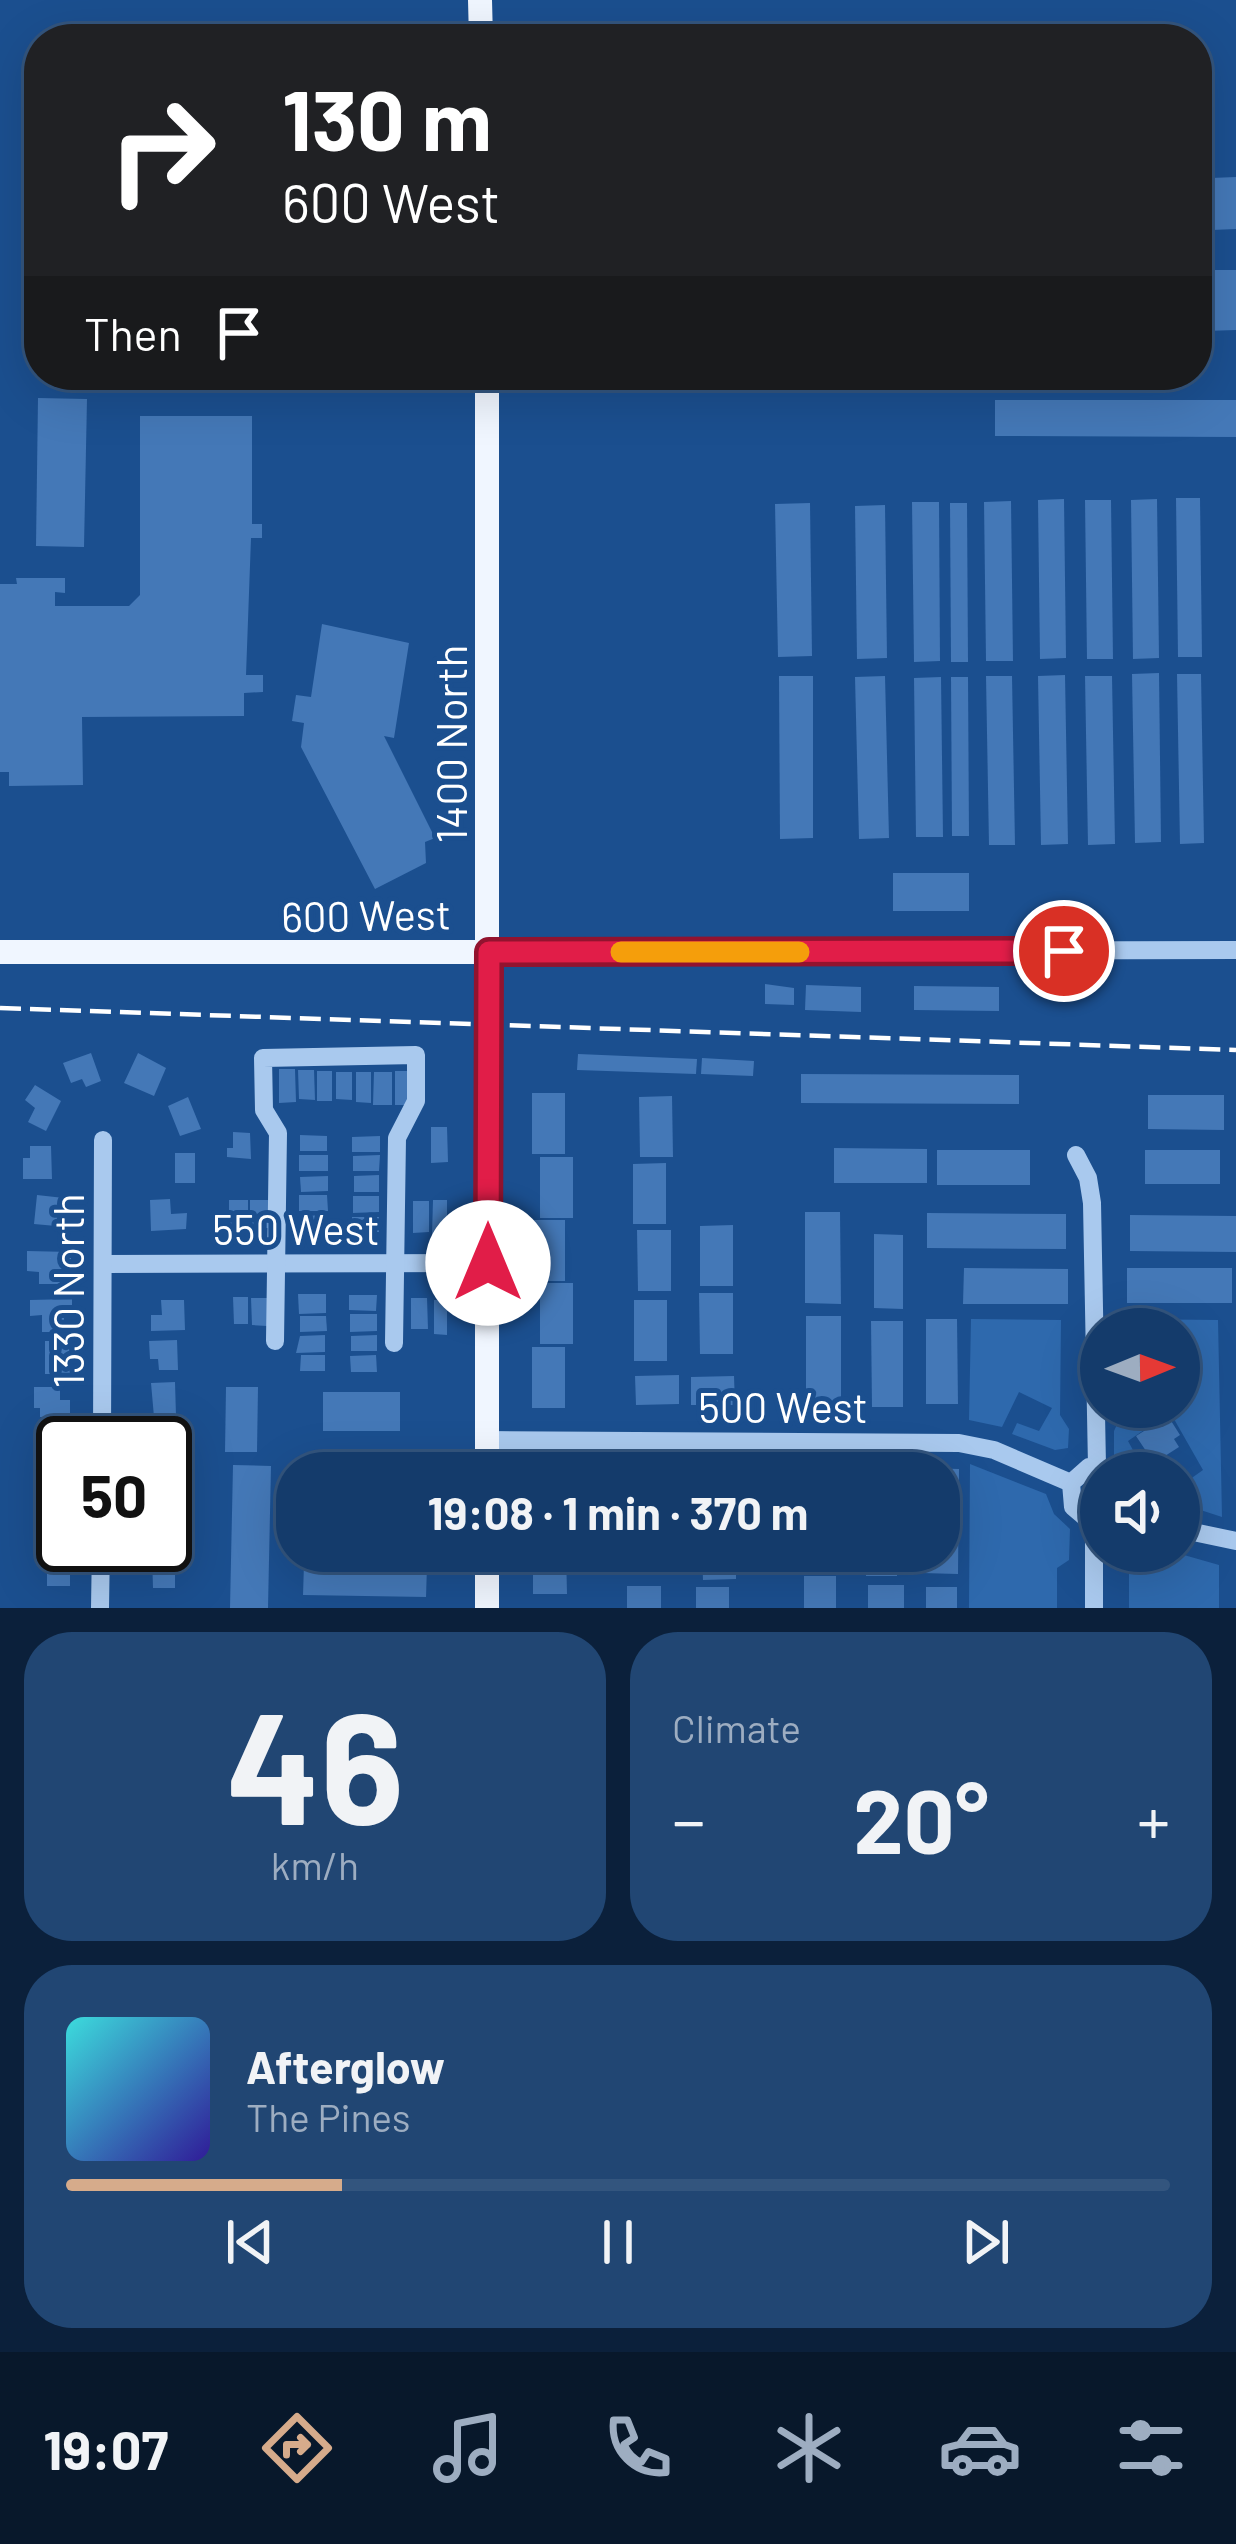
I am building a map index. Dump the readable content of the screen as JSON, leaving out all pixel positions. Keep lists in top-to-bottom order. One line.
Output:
{"streets":{"main road":["1400 North","600 West"],"street":["550 West","1330 North","500 West"]},"crossings":[["1400 North","600 West"],["1400 North","550 West"],["1400 North","500 West"],["550 West","1330 North"]],"north":"right","page":{"turn":["130 m","600 West"],"then":"Then","limit":"50","trip":"19:08 · 1 min · 370 m","tile":[["46","km/h"],"Climate"],"heat":["−","20°","+"],"song":["Afterglow","The Pines"],"tabs":"19:07"}}
